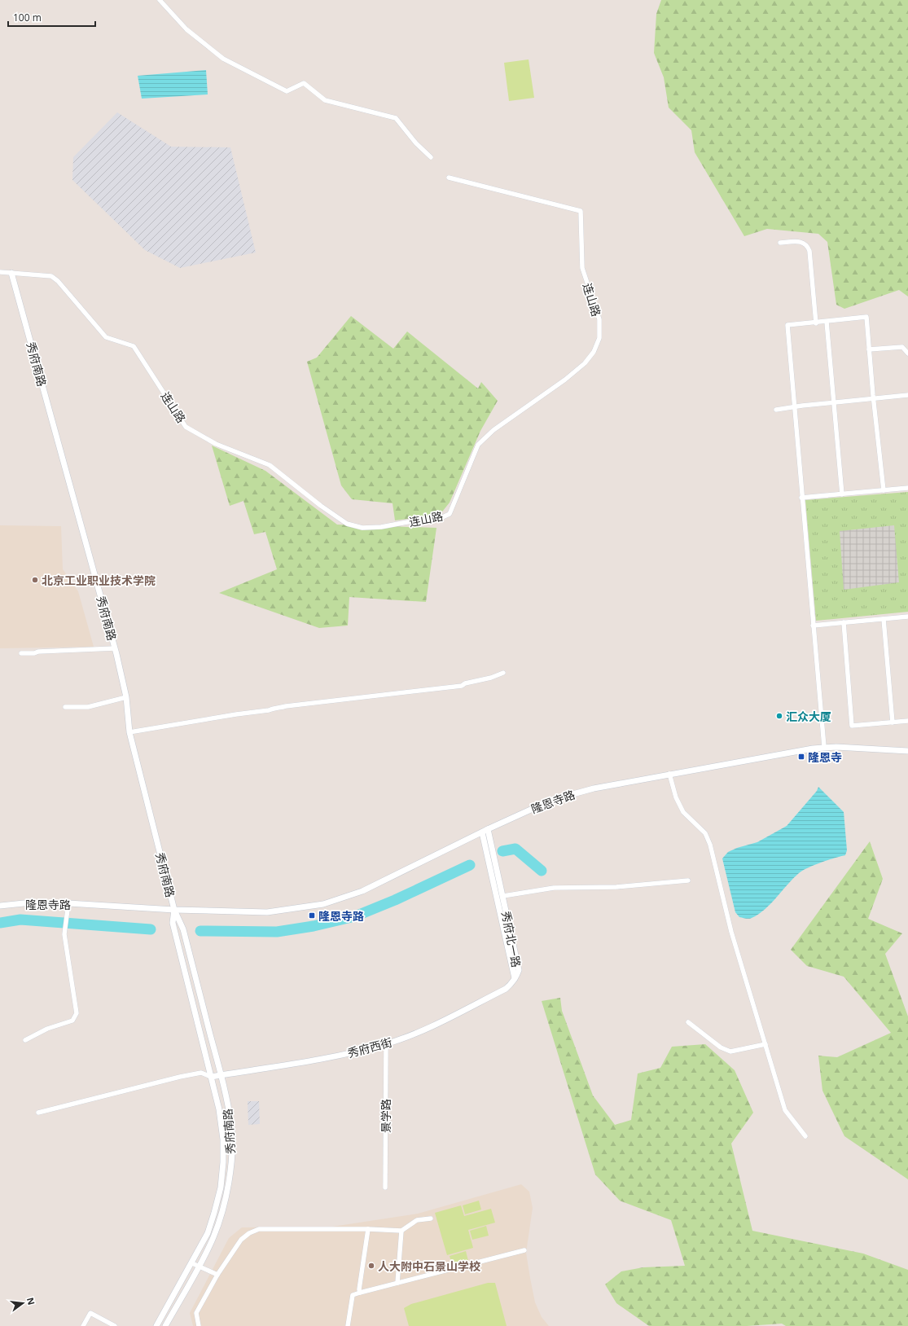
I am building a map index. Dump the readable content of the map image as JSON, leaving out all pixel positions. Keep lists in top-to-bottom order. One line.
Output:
{"streets":{"street":["连山路","秀府南路","隆恩寺路","秀府北一路","秀府西街","景学路"]},"crossings":[["连山路","秀府南路"],["秀府南路","隆恩寺路"],["秀府南路","秀府西街"],["隆恩寺路","秀府北一路"],["秀府北一路","秀府西街"],["秀府西街","景学路"]],"places":{"other":["北京工业职业技术学院","汇众大厦","人大附中石景山学校"],"transit":["隆恩寺","隆恩寺路"]},"scale_bar":"100 m","north":"right"}
